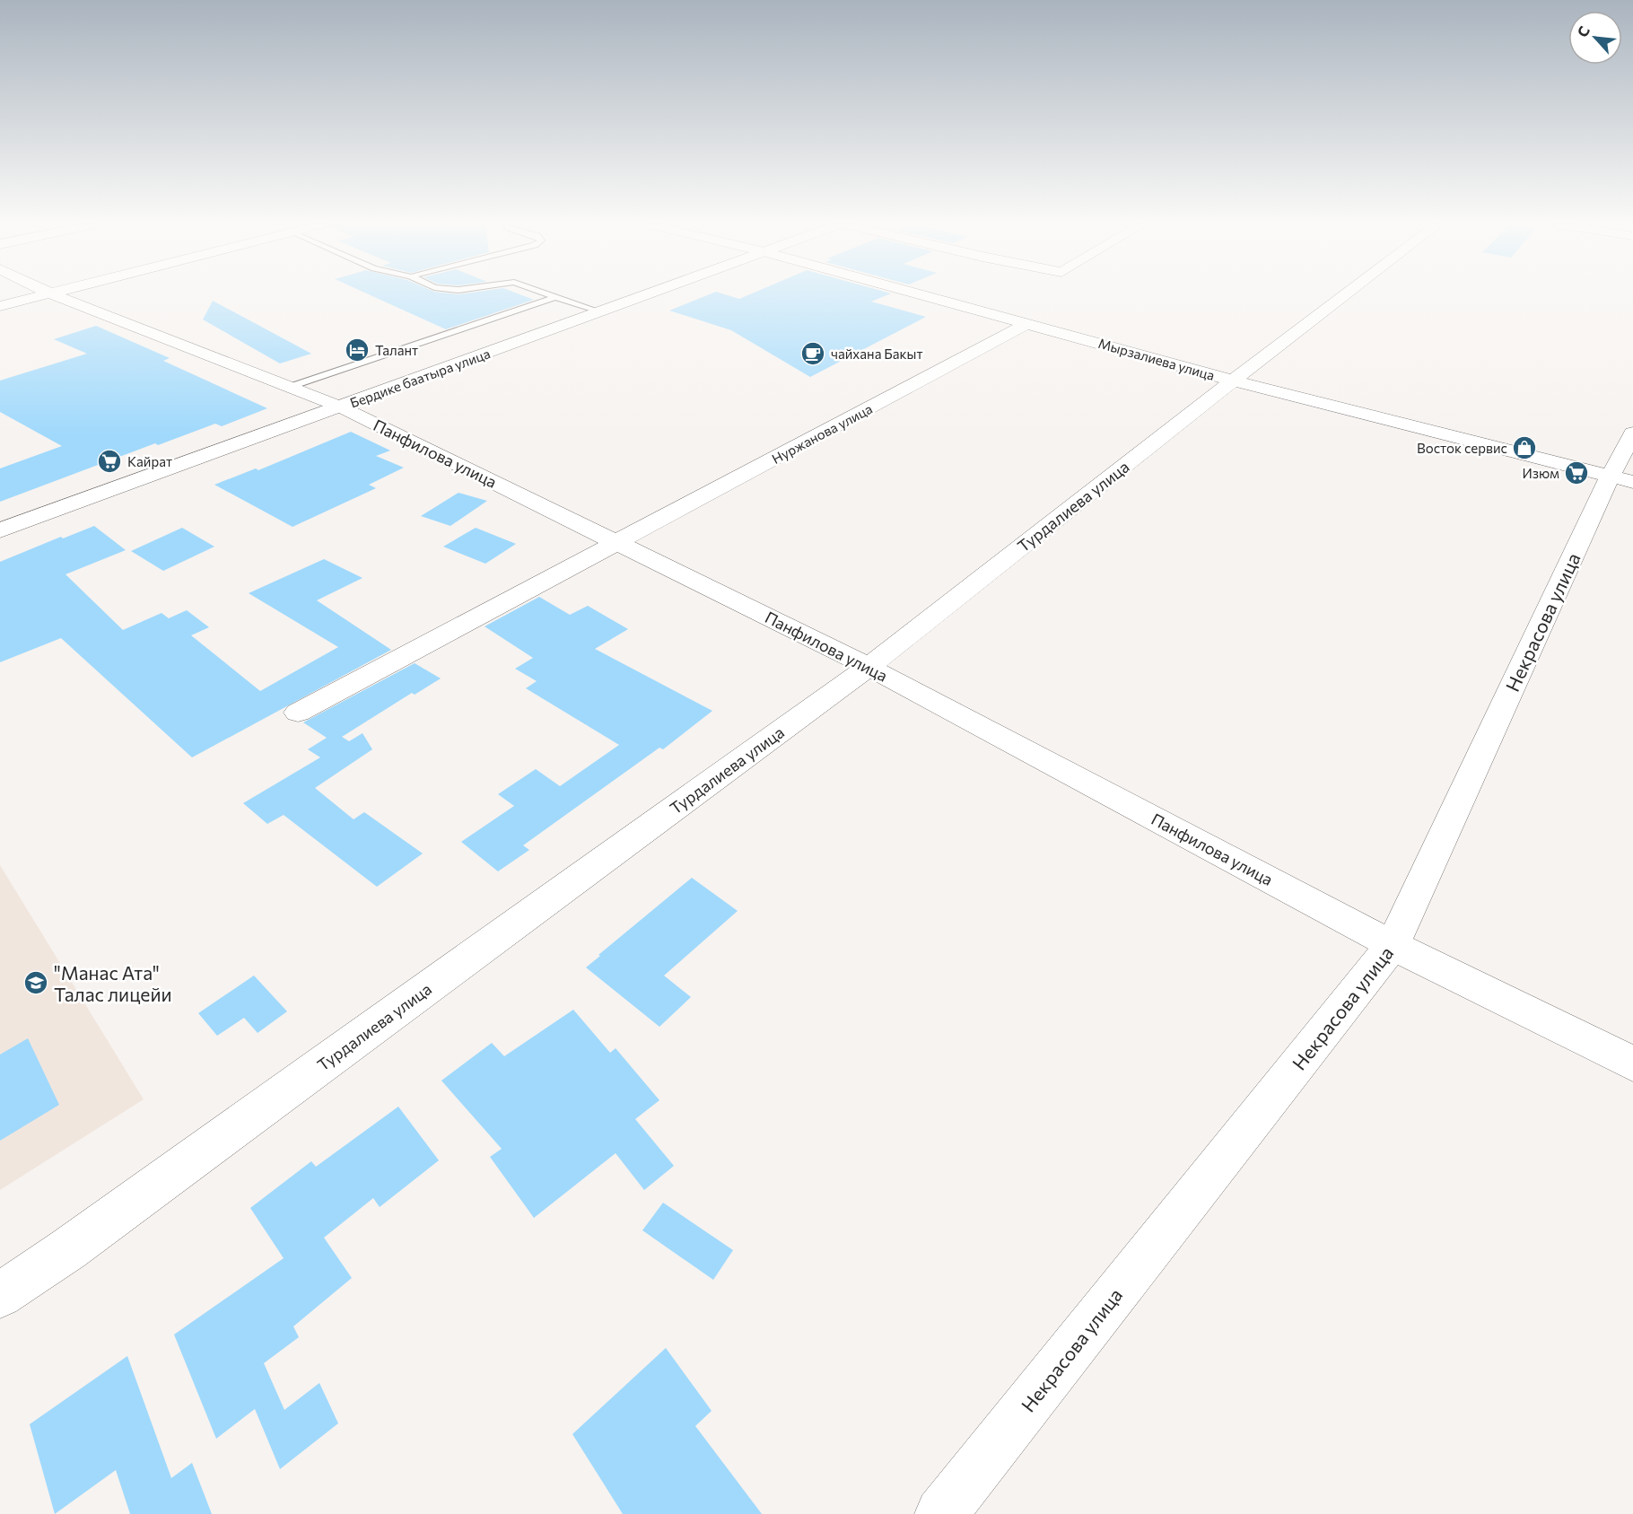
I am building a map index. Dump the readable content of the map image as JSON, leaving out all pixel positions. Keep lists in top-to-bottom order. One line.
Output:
{"streets":{"street":["Мырзалиева улица","Бердике баатыра улица","Нуржанова улица","Панфилова улица","Турдалиева улица","Некрасова улица"]},"crossings":[["Мырзалиева улица","Нуржанова улица"],["Мырзалиева улица","Турдалиева улица"],["Мырзалиева улица","Некрасова улица"],["Бердике баатыра улица","Панфилова улица"],["Нуржанова улица","Панфилова улица"],["Панфилова улица","Турдалиева улица"],["Панфилова улица","Некрасова улица"]],"places":{"hotel":["Талант"],"cafe":["чайхана Бакыт"],"shop":["Восток сервис"],"supermarket":["Кайрат","Изюм"],"school or university":["\"Манас Ата\" Талас лицейи"]},"north":"top left"}
